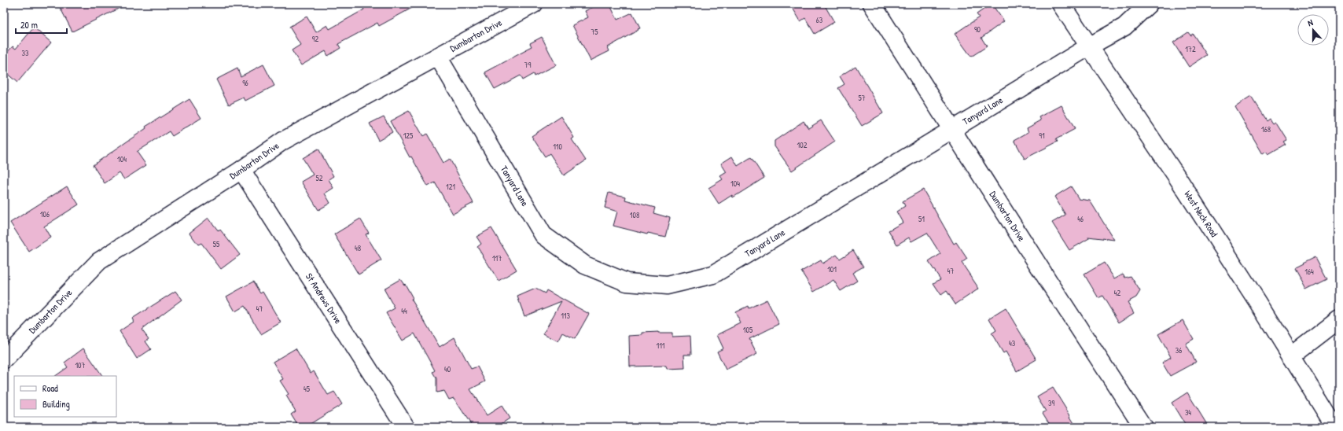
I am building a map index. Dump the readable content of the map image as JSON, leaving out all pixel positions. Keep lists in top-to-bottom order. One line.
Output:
{"streets":{"street":["Dumbarton Drive","Tanyard Lane","West Neck Road","St Andrews Drive"]},"crossings":[["Dumbarton Drive","Tanyard Lane"],["Dumbarton Drive","St Andrews Drive"],["Tanyard Lane","West Neck Road"]],"house_numbers":["63","90","75","92","172","33","79","96","57","168","125","91","102","110","104","52","104","121","106","108","51","46","55","48","117","101","47","164","42","47","44","113","105","43","111","36","107","40","45","39","34"],"legend":["Road","Building"],"scale_bar":"20 m","north":"top"}
